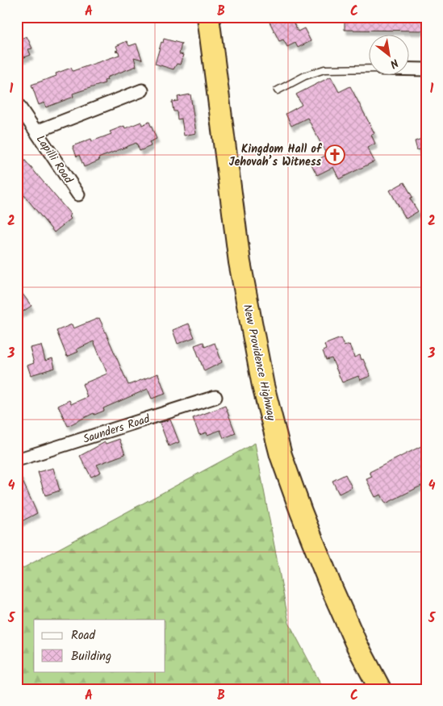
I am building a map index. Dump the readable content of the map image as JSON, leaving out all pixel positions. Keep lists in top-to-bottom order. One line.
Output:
{"streets":{"highway":["New Providence Highway"],"street":["Lapilli Road","Saunders Road"]},"places":{"church":["Kingdom Hall of Jehovah’s Witness"]},"legend":["Road","Building"],"north":"bottom right","grid":{"columns":["A","B","C"],"rows":["1","2","3","4","5"]}}
